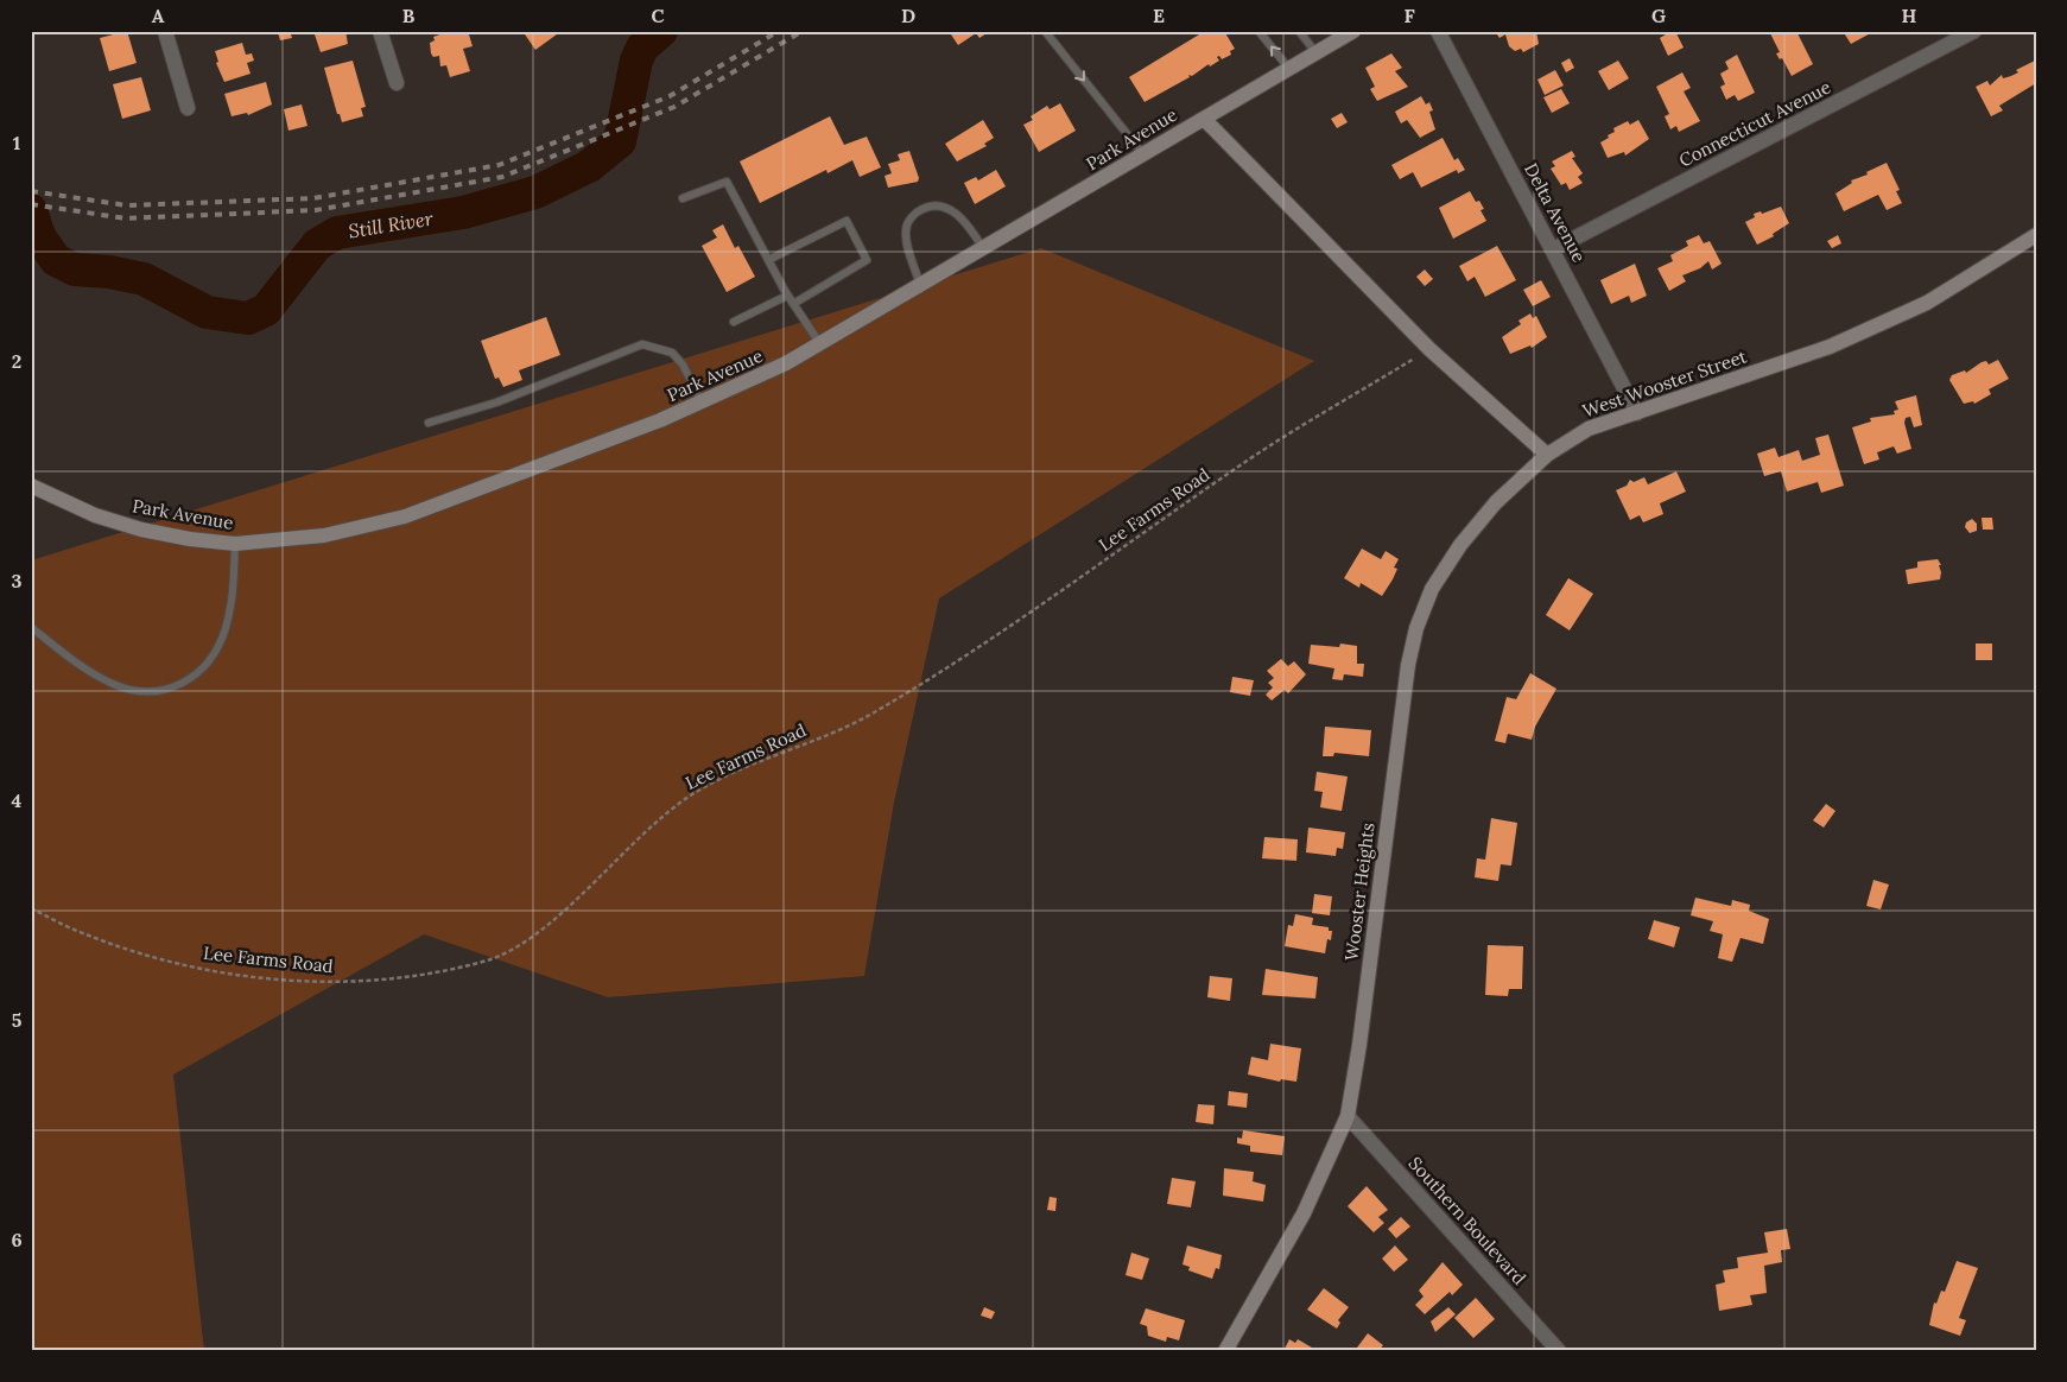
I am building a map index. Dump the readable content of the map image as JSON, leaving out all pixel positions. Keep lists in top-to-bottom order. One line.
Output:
{"streets":{"main road":["Park Avenue","West Wooster Street","Wooster Heights"],"street":["Connecticut Avenue","Delta Avenue","Southern Boulevard"],"path":["Lee Farms Road"]},"crossings":[["Connecticut Avenue","Delta Avenue"],["Delta Avenue","West Wooster Street"],["West Wooster Street","Wooster Heights"],["Wooster Heights","Southern Boulevard"]],"water":["Still River"],"grid":{"columns":["A","B","C","D","E","F","G","H"],"rows":["1","2","3","4","5","6"]}}
